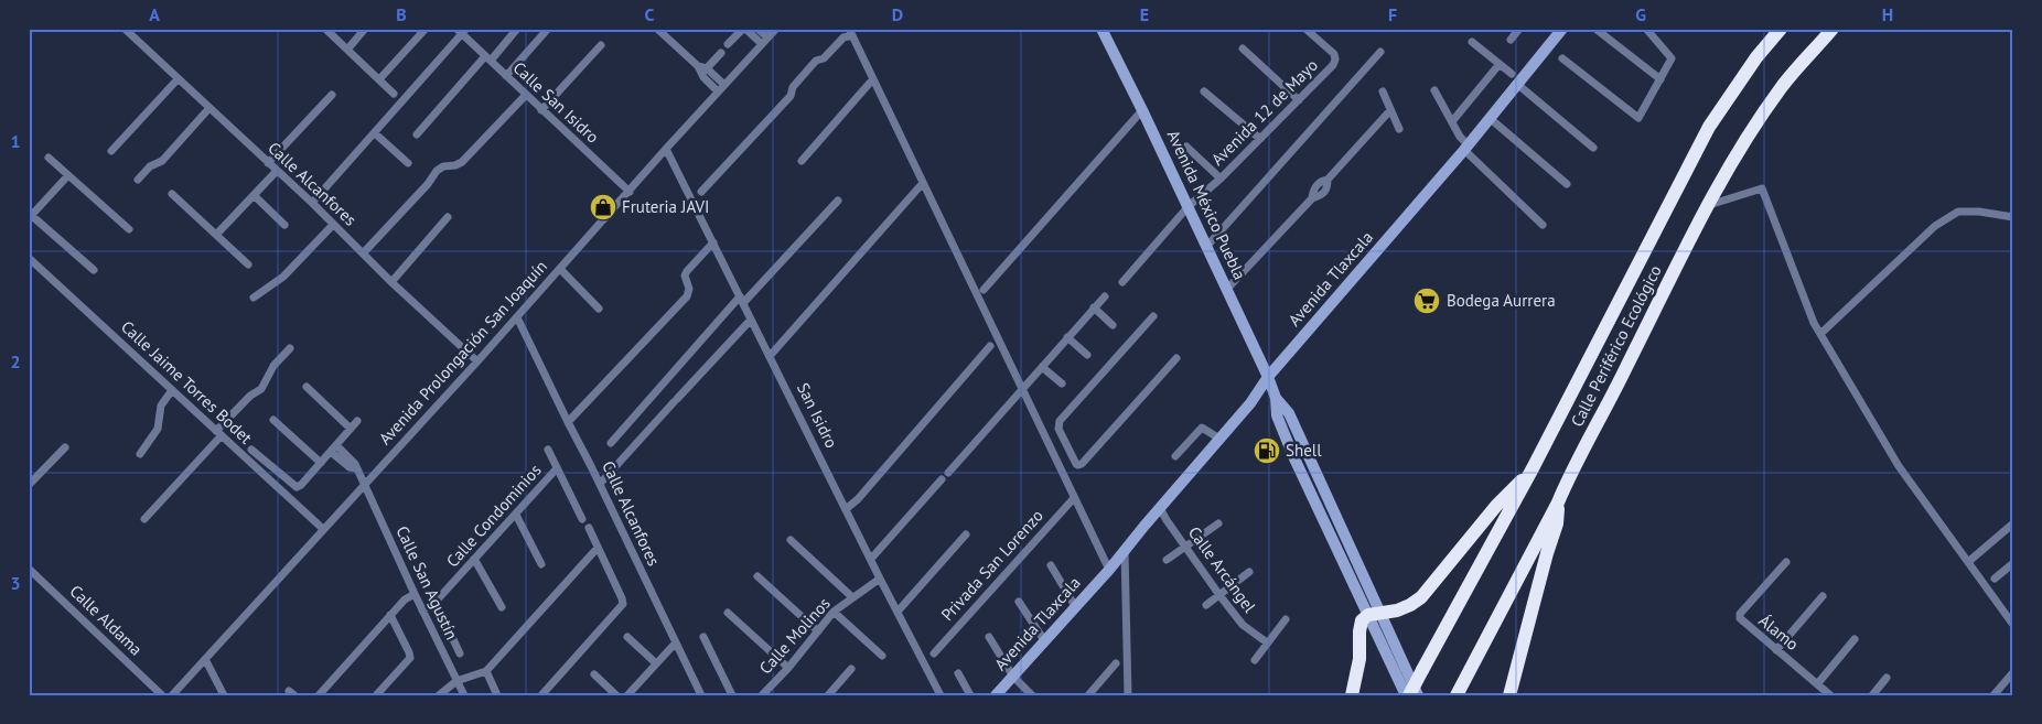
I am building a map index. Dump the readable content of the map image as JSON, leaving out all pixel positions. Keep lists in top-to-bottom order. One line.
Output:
{"streets":{"highway":["Calle Periférico Ecológico"],"street":["Calle San Isidro","Avenida 12 de Mayo","Calle Alcanfores","Avenida México Puebla","Avenida Tlaxcala","Avenida Prolongación San Joaquín","Calle Jaime Torres Bodet","San Isidro","Calle Condominios","Privada San Lorenzo","Calle Arcángel","Calle San Agustín","Calle Aldama","Álamo","Calle Molinos"]},"crossings":[["Calle San Isidro","Calle Alcanfores"],["Calle San Isidro","Avenida Prolongación San Joaquín"],["Avenida 12 de Mayo","Avenida México Puebla"],["Calle Alcanfores","Avenida Prolongación San Joaquín"],["Avenida México Puebla","Avenida Tlaxcala"],["Avenida México Puebla","Calle Periférico Ecológico"],["Avenida Tlaxcala","Calle Arcángel"],["Avenida Prolongación San Joaquín","Calle Jaime Torres Bodet"],["Avenida Prolongación San Joaquín","San Isidro"],["Avenida Prolongación San Joaquín","Calle San Agustín"],["San Isidro","Calle Molinos"],["Calle Condominios","Calle San Agustín"]],"places":{"shop":["Fruteria JAVI"],"supermarket":["Bodega Aurrera"],"fuel station":["Shell"]},"grid":{"columns":["A","B","C","D","E","F","G","H"],"rows":["1","2","3"]}}
